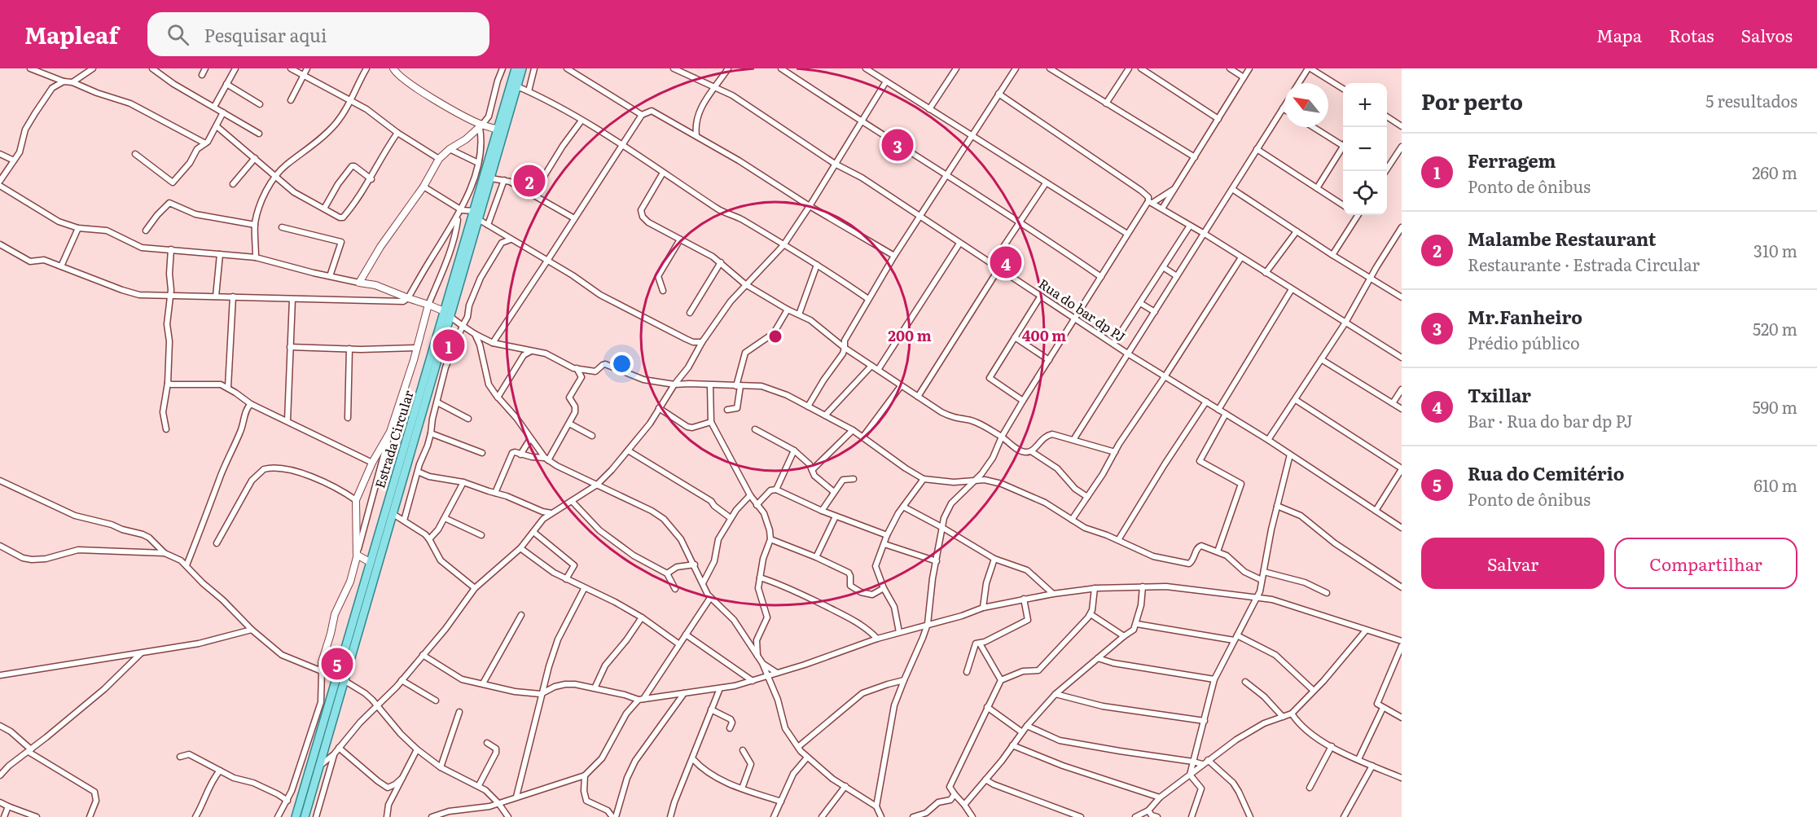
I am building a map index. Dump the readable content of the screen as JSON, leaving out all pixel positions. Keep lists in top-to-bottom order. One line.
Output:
{"streets":{"main road":["Estrada Circular"],"street":["Rua do bar dp PJ"]},"north":"top left","page":{"header":"Mapleaf","search":"Pesquisar aqui","nav":["Mapa","Rotas","Salvos"],"heading":["Por perto","5 resultados"],"map_buttons":["+","−"],"pins":["3","2","4","1","5"],"list":[{"mark":"1","name":"Ferragem","note":"Ponto de ônibus","value":"260 m"},{"mark":"2","name":"Malambe Restaurant","note":"Restaurante · Estrada Circular","value":"310 m"},{"mark":"3","name":"Mr.Fanheiro","note":"Prédio público","value":"520 m"},{"mark":"4","name":"Txillar","note":"Bar · Rua do bar dp PJ","value":"590 m"},{"mark":"5","name":"Rua do Cemitério","note":"Ponto de ônibus","value":"610 m"}],"buttons":["Salvar","Compartilhar"]},"rings":["200 m","400 m"]}
